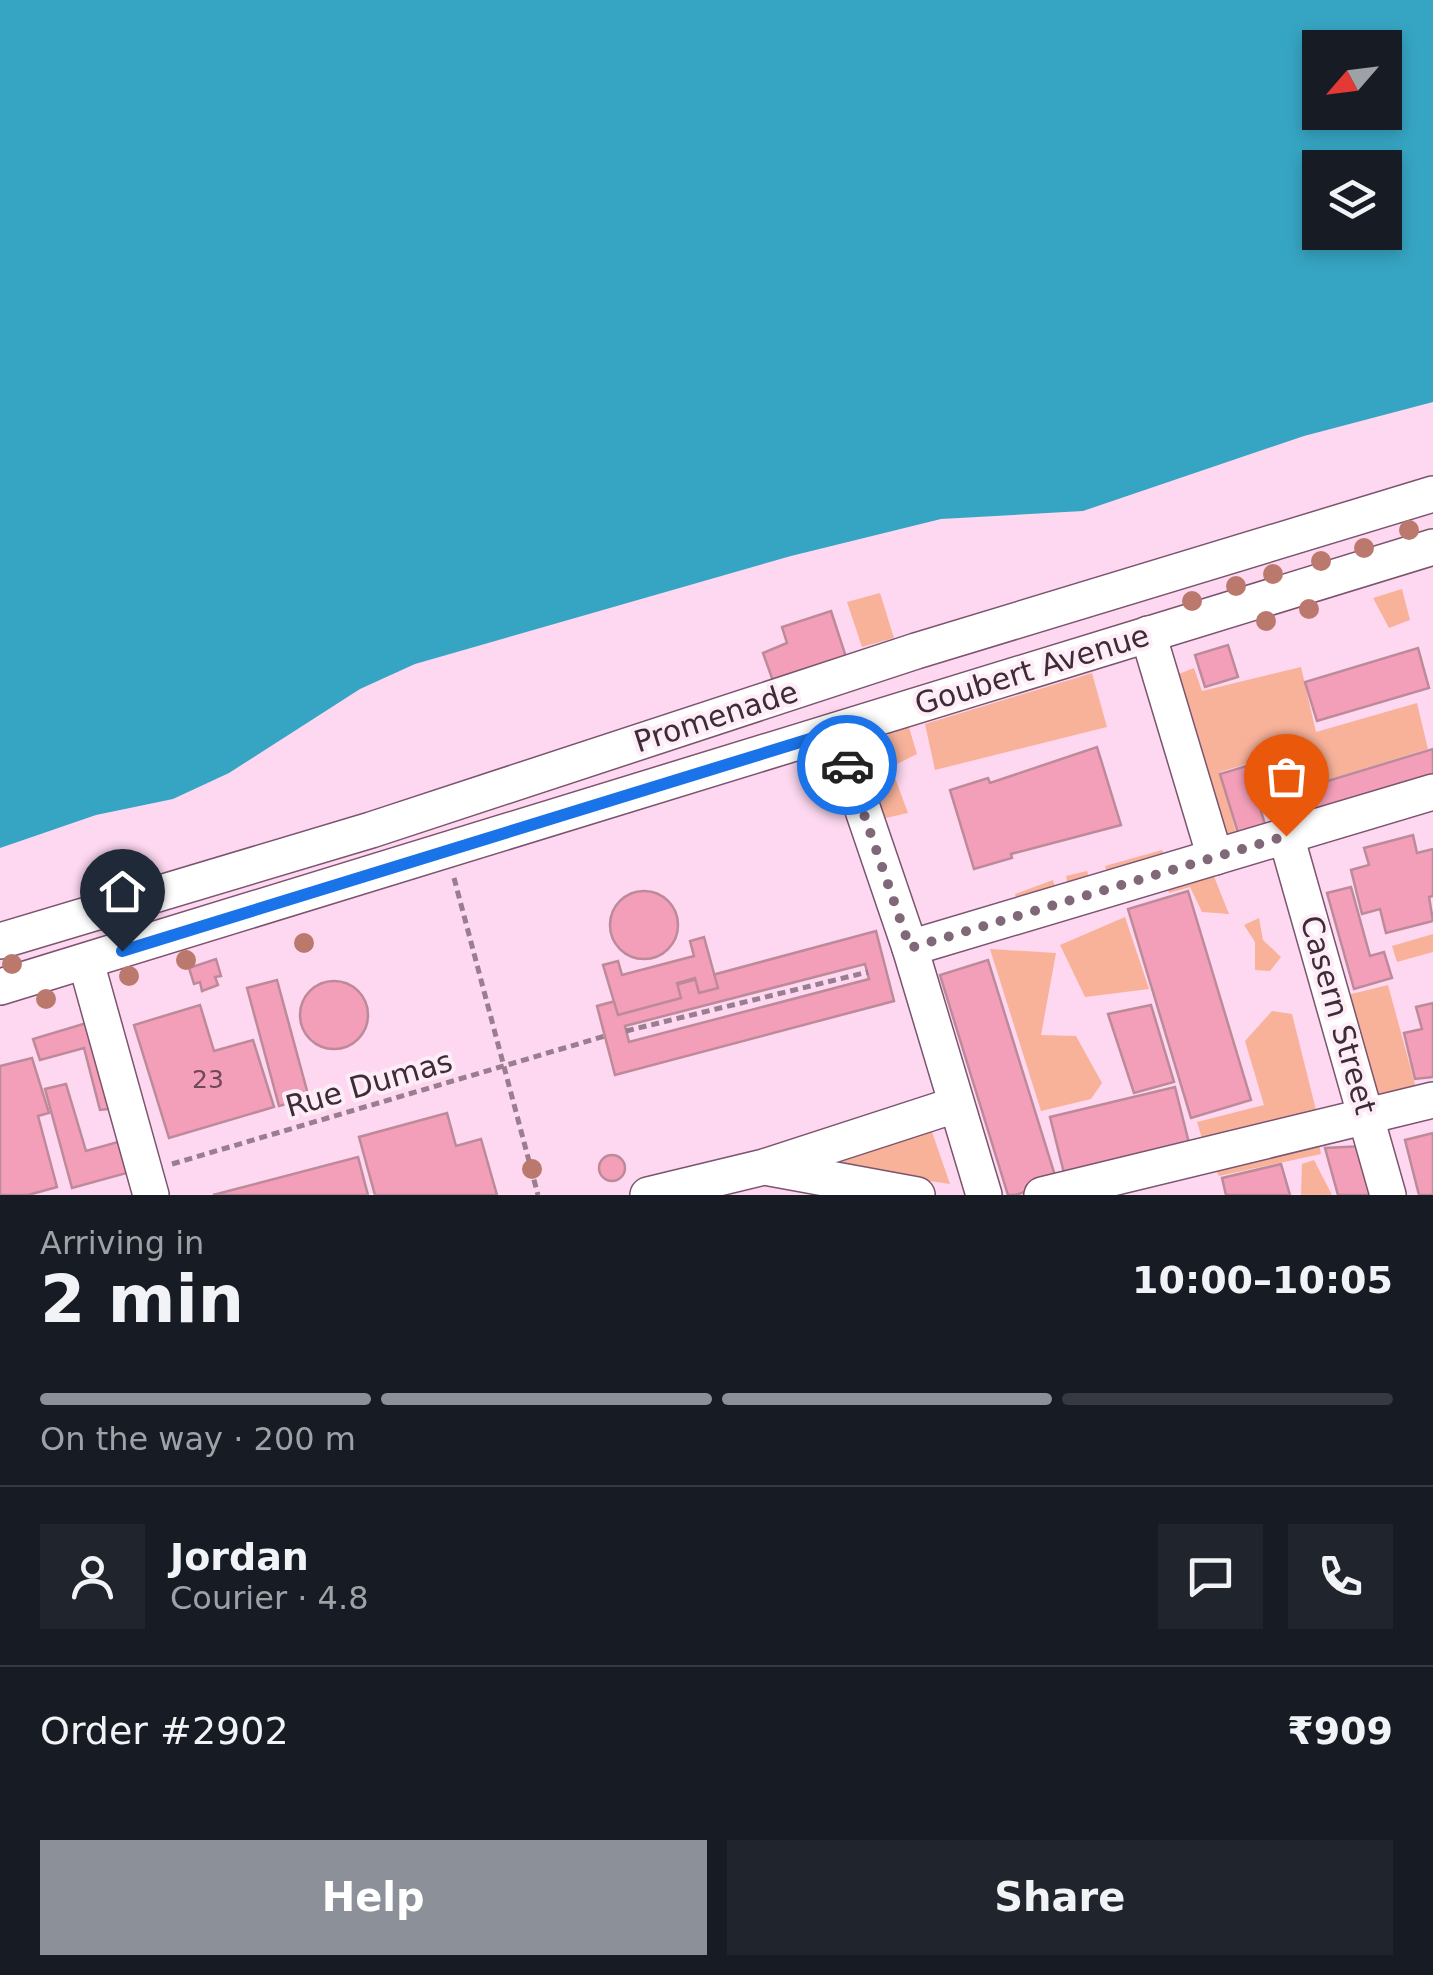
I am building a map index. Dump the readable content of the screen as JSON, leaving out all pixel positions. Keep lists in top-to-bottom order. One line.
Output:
{"streets":{"street":["Goubert Avenue","Promenade","Casern Street"],"path":["Rue Dumas"]},"house_numbers":["23"],"north":"bottom left","page":{"heading":["2 min","Arriving in","10:00–10:05"],"panel":["Jordan","Courier · 4.8","Order #2902","₹909"],"bar":"On the way · 200 m","buttons":["Help","Share"]}}
